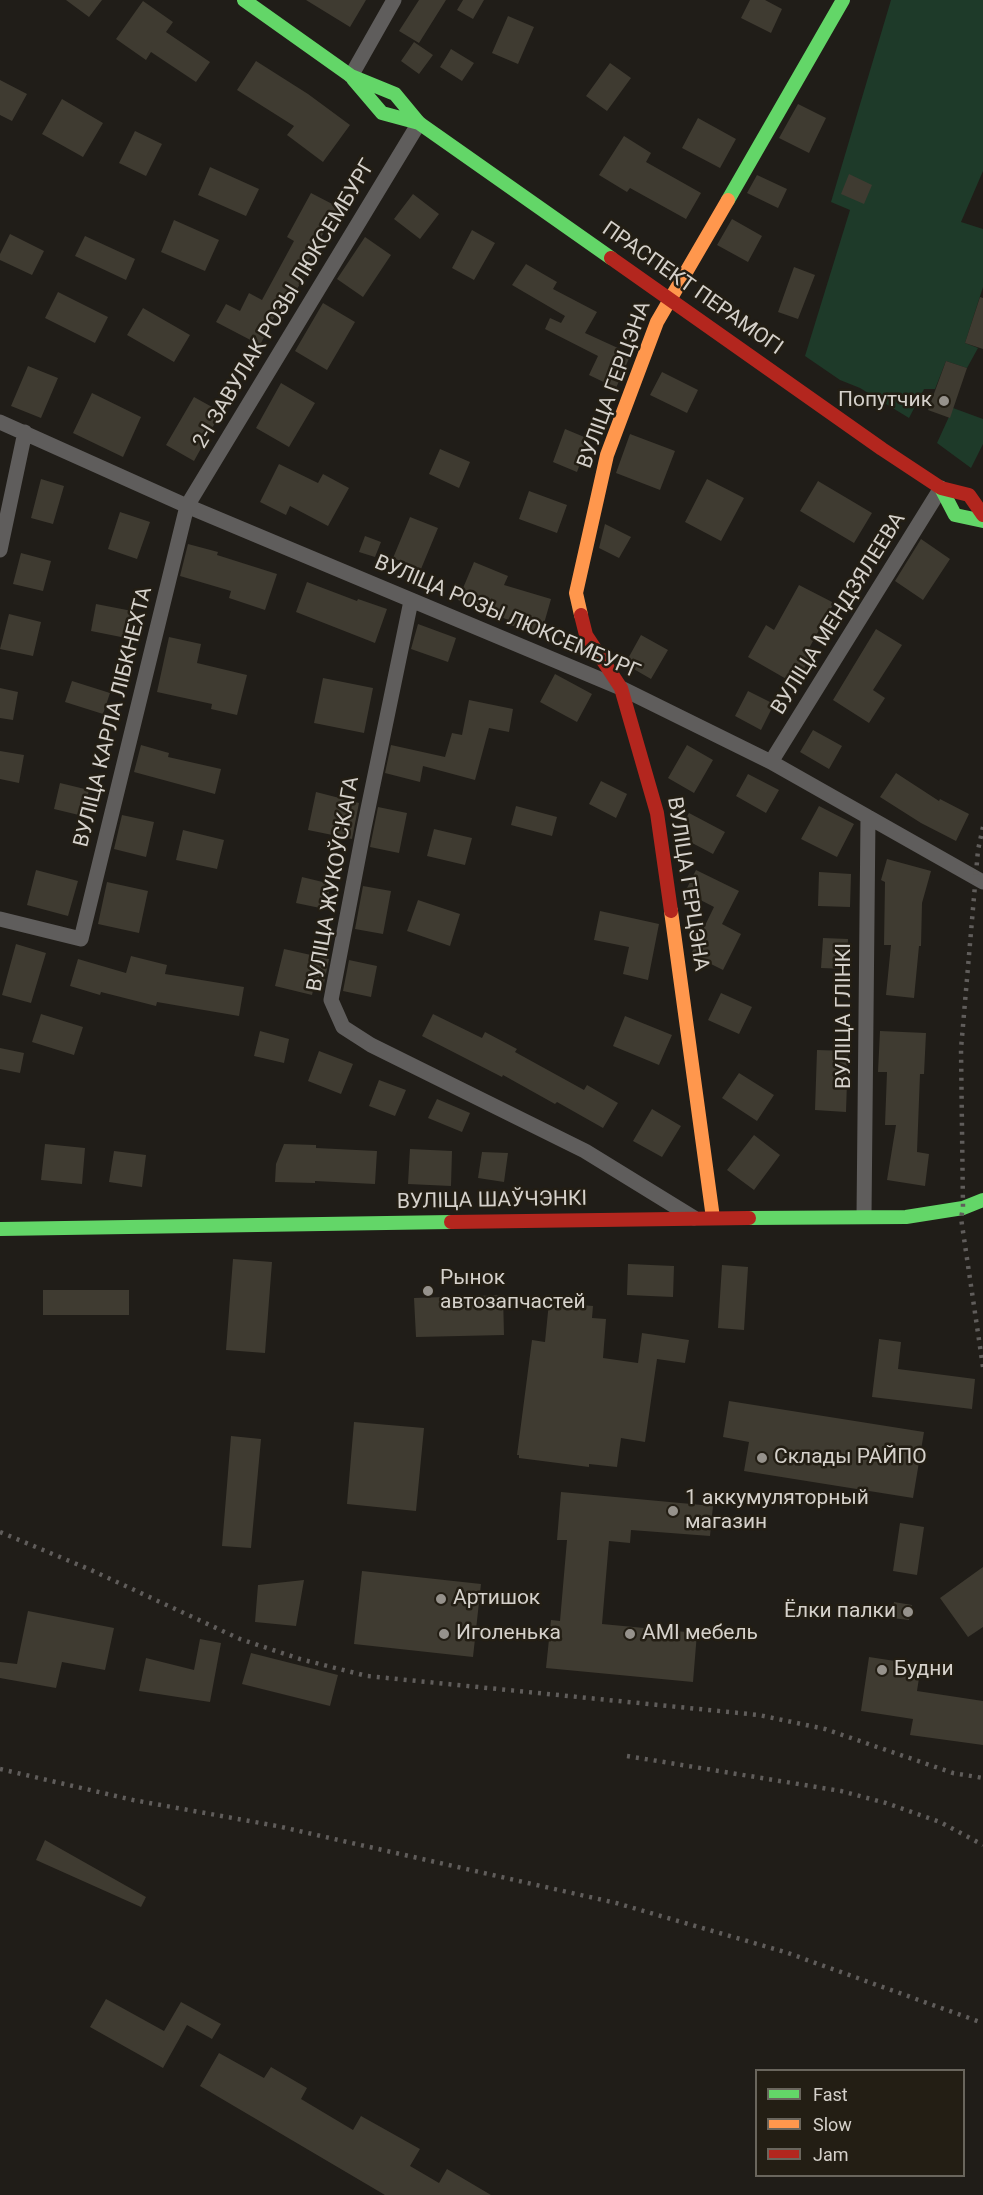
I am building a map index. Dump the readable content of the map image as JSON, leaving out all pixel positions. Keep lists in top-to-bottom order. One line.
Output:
{"streets":{"main road":["ПРАСПЕКТ ПЕРАМОГІ","ВУЛІЦА ГЕРЦЭНА","ВУЛІЦА ШАЎЧЭНКІ"],"street":["2-І ЗАВУЛАК РОЗЫ ЛЮКСЕМБУРГ","ВУЛІЦА МЕНДЗЯЛЕЕВА","ВУЛІЦА РОЗЫ ЛЮКСЕМБУРГ","ВУЛІЦА КАРЛА ЛІБКНЕХТА","ВУЛІЦА ЖУКОЎСКАГА","ВУЛІЦА ГЛІНКІ"]},"crossings":[["ПРАСПЕКТ ПЕРАМОГІ","2-І ЗАВУЛАК РОЗЫ ЛЮКСЕМБУРГ"],["ПРАСПЕКТ ПЕРАМОГІ","ВУЛІЦА ГЕРЦЭНА"],["ПРАСПЕКТ ПЕРАМОГІ","ВУЛІЦА МЕНДЗЯЛЕЕВА"],["2-І ЗАВУЛАК РОЗЫ ЛЮКСЕМБУРГ","ВУЛІЦА РОЗЫ ЛЮКСЕМБУРГ"],["2-І ЗАВУЛАК РОЗЫ ЛЮКСЕМБУРГ","ВУЛІЦА КАРЛА ЛІБКНЕХТА"],["ВУЛІЦА ГЕРЦЭНА","ВУЛІЦА РОЗЫ ЛЮКСЕМБУРГ"],["ВУЛІЦА ГЕРЦЭНА","ВУЛІЦА ШАЎЧЭНКІ"],["ВУЛІЦА МЕНДЗЯЛЕЕВА","ВУЛІЦА РОЗЫ ЛЮКСЕМБУРГ"],["ВУЛІЦА РОЗЫ ЛЮКСЕМБУРГ","ВУЛІЦА КАРЛА ЛІБКНЕХТА"],["ВУЛІЦА РОЗЫ ЛЮКСЕМБУРГ","ВУЛІЦА ЖУКОЎСКАГА"],["ВУЛІЦА РОЗЫ ЛЮКСЕМБУРГ","ВУЛІЦА ГЛІНКІ"],["ВУЛІЦА ЖУКОЎСКАГА","ВУЛІЦА ШАЎЧЭНКІ"],["ВУЛІЦА ГЛІНКІ","ВУЛІЦА ШАЎЧЭНКІ"]],"places":["Попутчик","Рынок автозапчастей","Склады РАЙПО","1 аккумуляторный магазин","Артишок","Ёлки палки","Иголенька","AMI мебель","Будни"],"legend":["Fast","Slow","Jam"]}
